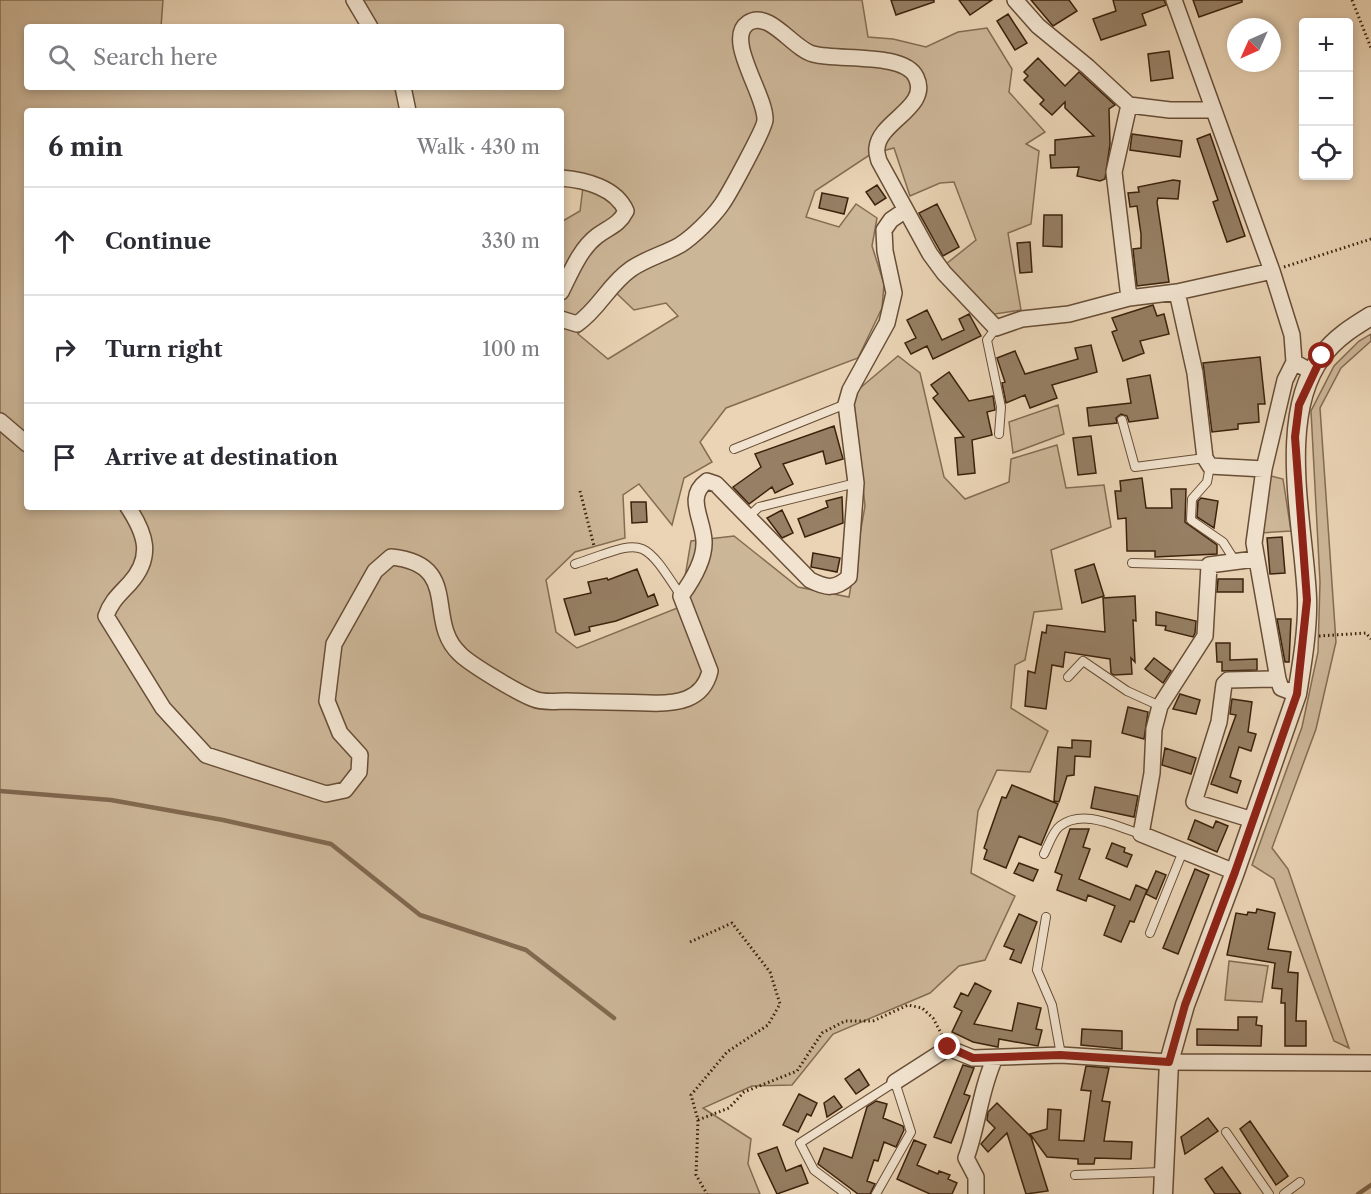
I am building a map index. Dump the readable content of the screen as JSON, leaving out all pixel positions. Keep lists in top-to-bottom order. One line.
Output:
{"north":"bottom left","page":{"map_buttons":["+","−"],"search":"Search here","heading":["6 min","Walk · 430 m"],"list":[["Continue","330 m"],["Turn right","100 m"],"Arrive at destination"]}}
